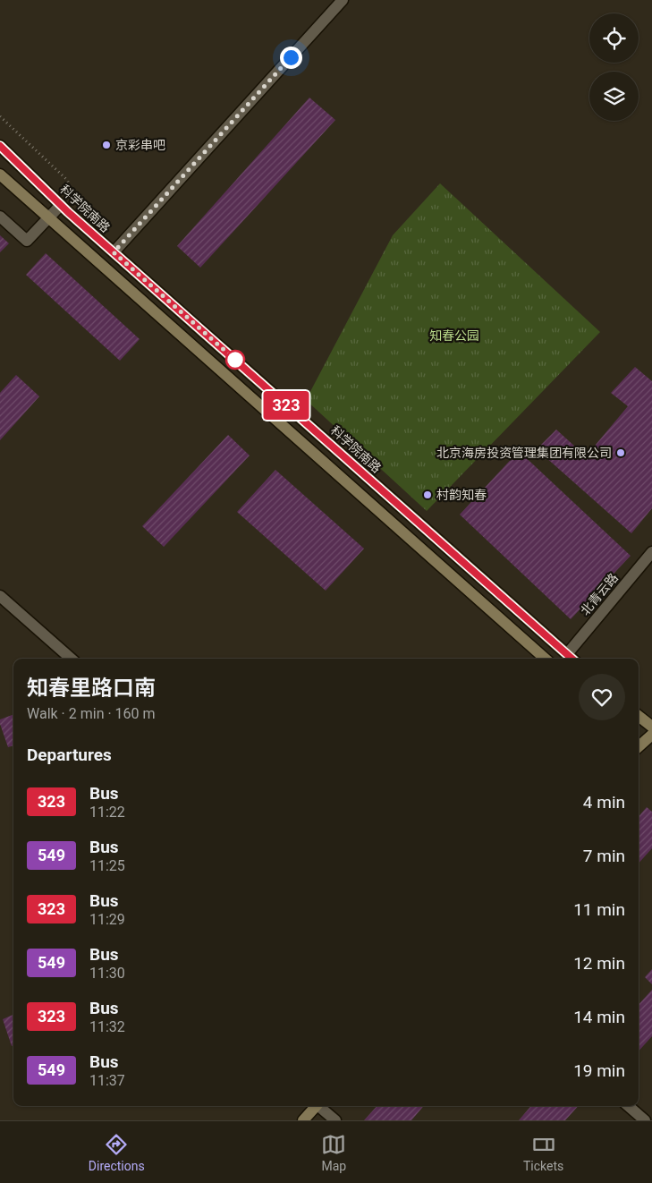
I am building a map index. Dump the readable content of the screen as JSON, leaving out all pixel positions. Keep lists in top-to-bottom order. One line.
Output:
{"streets":{"street":["科学院南路","北青云路"]},"crossings":[["科学院南路","北青云路"]],"parks":["知春公园"],"places":["京彩串吧","北京海房投资管理集团有限公司","村韵知春"],"lines":["bus line 323"],"page":{"on_map":"323","heading":[["知春里路口南","Walk · 2 min · 160 m"],"Departures"],"list":[{"mark":"323","name":"Bus","note":"11:22","value":"4 min"},{"mark":"549","name":"Bus","note":"11:25","value":"7 min"},{"mark":"323","name":"Bus","note":"11:29","value":"11 min"},{"mark":"549","name":"Bus","note":"11:30","value":"12 min"},{"mark":"323","name":"Bus","note":"11:32","value":"14 min"},{"mark":"549","name":"Bus","note":"11:37","value":"19 min"}],"tabs":["Directions","Map","Tickets"]}}
